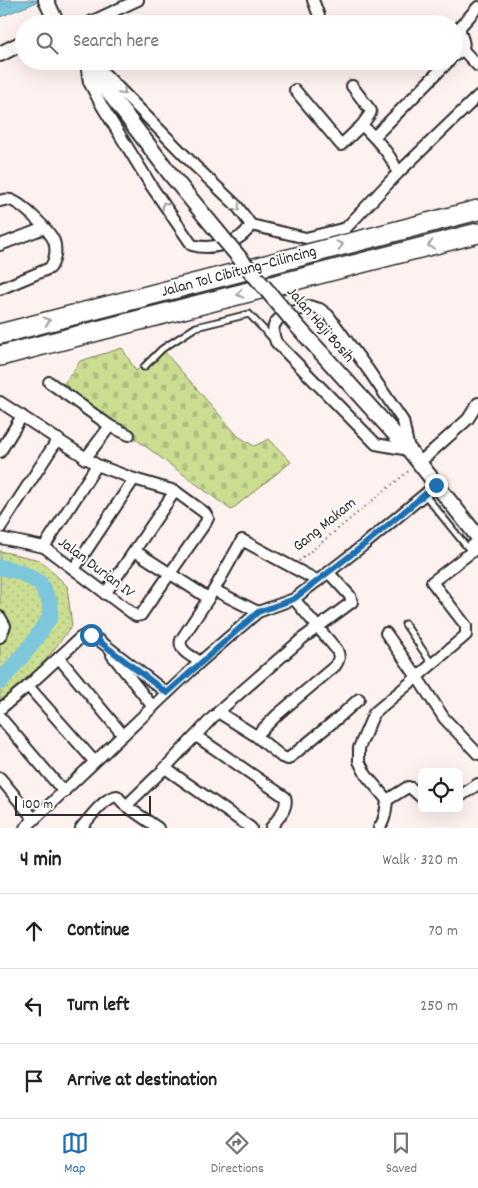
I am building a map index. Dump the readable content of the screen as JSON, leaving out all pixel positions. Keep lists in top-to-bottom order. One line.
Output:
{"streets":{"highway":["Jalan Tol Cibitung–Cilincing"],"main road":["Jalan Haji Bosih"],"street":["Jalan Durian IV"],"path":["Gang Makam"]},"crossings":[["Jalan Haji Bosih","Gang Makam"]],"scale_bar":"100 m","page":{"search":"Search here","scale":"100 m","heading":["4 min","Walk · 320 m"],"list":[["Continue","70 m"],["Turn left","250 m"],"Arrive at destination"],"nav":["Map","Directions","Saved"]}}
